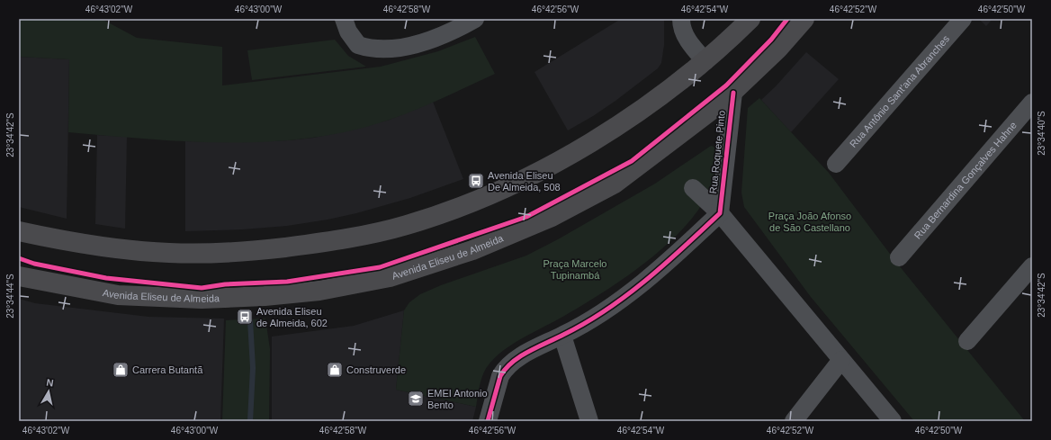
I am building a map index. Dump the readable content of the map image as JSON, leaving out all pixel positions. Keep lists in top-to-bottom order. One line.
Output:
{"streets":{"main road":["Avenida Eliseu de Almeida"],"street":["Rua Antônio Sant'ana Abranches","Rua Roquete Pinto","Rua Bernardina Gonçalves Hahne"]},"crossings":[["Rua Roquete Pinto","Avenida Eliseu de Almeida"]],"parks":["Praça João Afonso de São Castellano","Praça Marcelo Tupinambá"],"places":{"bus stop":["Avenida Eliseu De Almeida, 508","Avenida Eliseu de Almeida, 602"],"shop":["Carrera Butantã","Construverde"],"school or university":["EMEI Antonio Bento"]},"north":"top","coordinates":["46°43'02\"W","46°43'00\"W","46°42'58\"W","46°42'56\"W","46°42'54\"W","46°42'52\"W","46°42'50\"W","23°34'40\"S","23°34'42\"S","23°34'44\"S"]}
